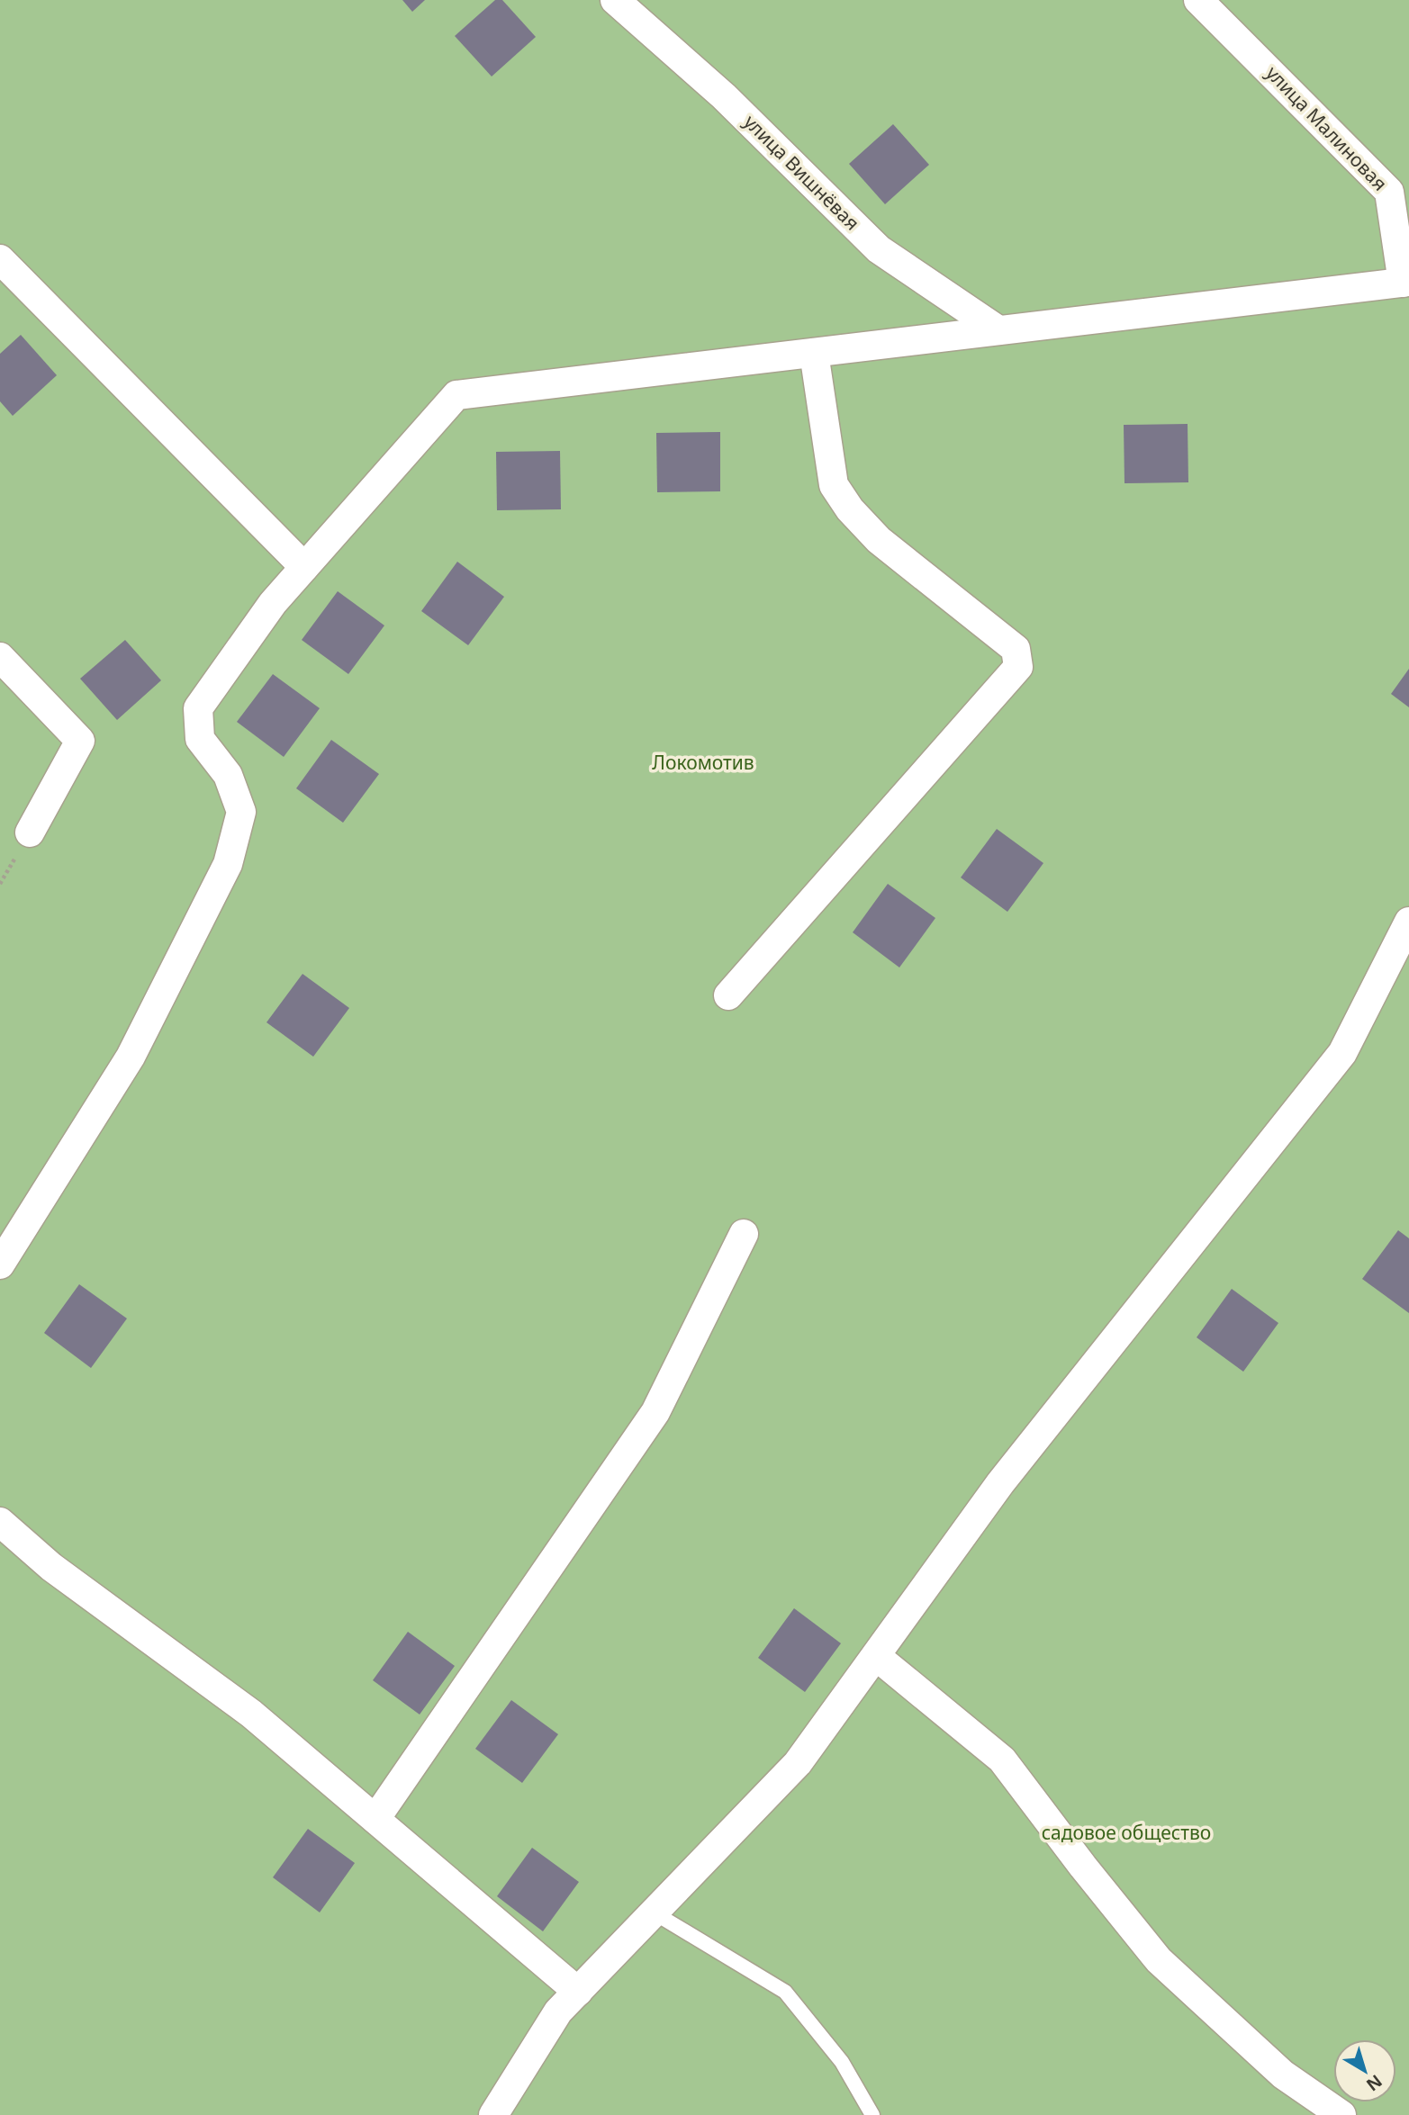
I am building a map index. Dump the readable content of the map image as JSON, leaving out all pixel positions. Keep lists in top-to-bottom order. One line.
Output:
{"streets":{"street":["улица Малиновая","улица Вишнёвая"]},"parks":["Локомотив","садовое общество"],"north":"bottom right"}
